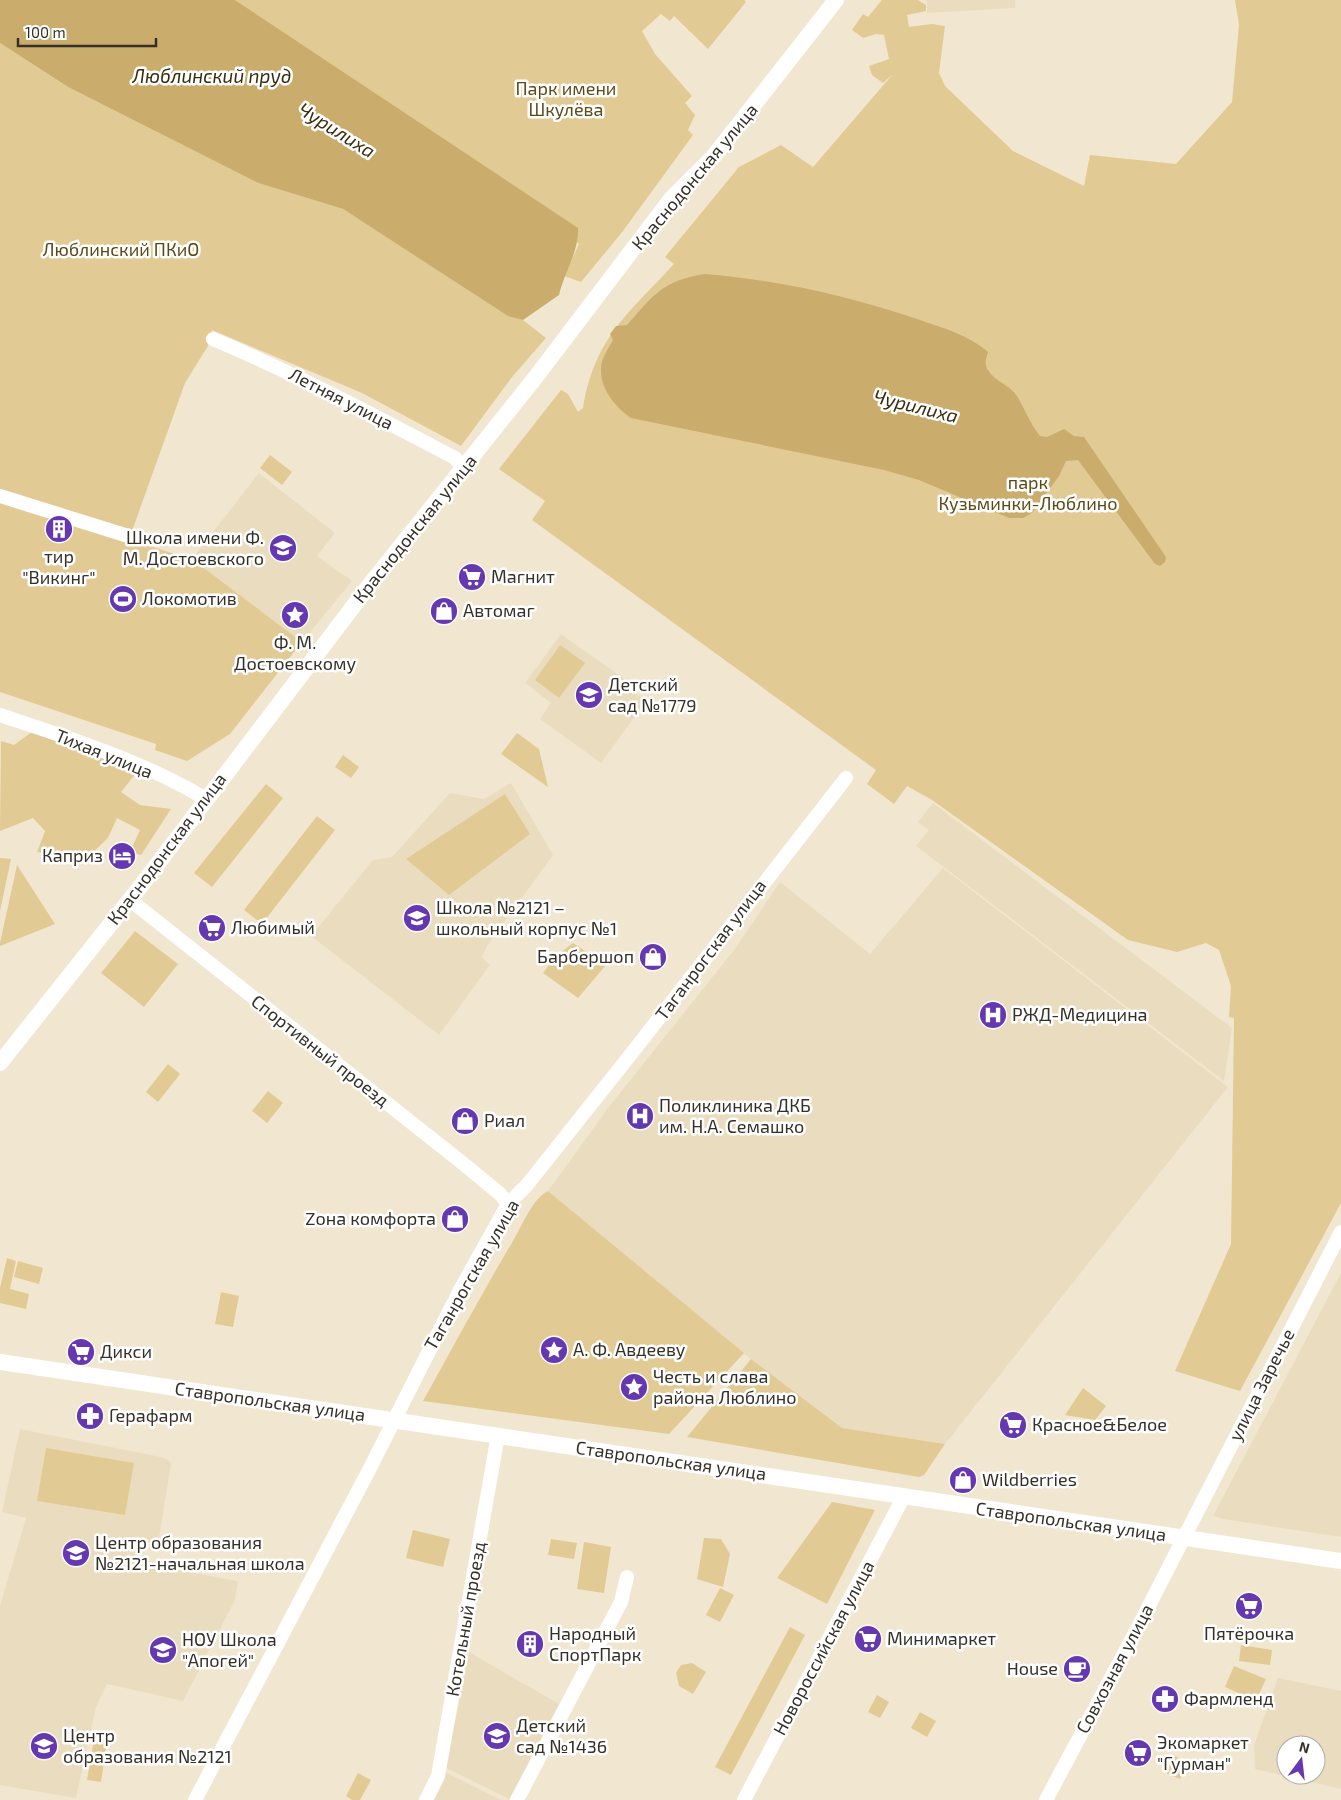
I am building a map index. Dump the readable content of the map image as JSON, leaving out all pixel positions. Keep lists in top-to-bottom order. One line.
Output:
{"streets":{"main road":["Краснодонская улица","Ставропольская улица"],"street":["Летняя улица","Тихая улица","Таганрогская улица","Спортивный проезд","улица Заречье","Котельный проезд","Новороссийская улица","Совхозная улица"]},"crossings":[["Краснодонская улица","Летняя улица"],["Краснодонская улица","Тихая улица"],["Краснодонская улица","Спортивный проезд"],["Таганрогская улица","Спортивный проезд"],["Таганрогская улица","Ставропольская улица"],["улица Заречье","Ставропольская улица"],["улица Заречье","Совхозная улица"],["Ставропольская улица","Котельный проезд"],["Ставропольская улица","Новороссийская улица"],["Ставропольская улица","Совхозная улица"]],"water":["Люблинский пруд","Чурилиха"],"parks":["Парк имени Шкулёва","Люблинский ПКиО","парк Кузьминки-Люблино"],"places":{"building":["тир \"Викинг\"","Народный СпортПарк"],"school or university":["Школа имени Ф. М. Достоевского","Детский сад №1779","Школа №2121 – школьный корпус №1","Центр образования №2121-начальная школа","НОУ Школа \"Апогей\"","Детский сад №1436","Центр образования №2121"],"supermarket":["Магнит","Любимый","Дикси","Красное&Белое","Пятёрочка","Минимаркет","Экомаркет \"Гурман\""],"sports":["Локомотив"],"shop":["Автомаг","Барбершоп","Риал","Zона комфорта","Wildberries"],"place":["Ф. М. Достоевскому","А. Ф. Авдееву","Честь и слава района Люблино"],"hotel":["Каприз"],"hospital":["РЖД-Медицина","Поликлиника ДКБ им. Н.А. Семашко"],"pharmacy":["Герафарм","Фармленд"],"cafe":["House"]},"scale_bar":"100 m","north":"top"}
